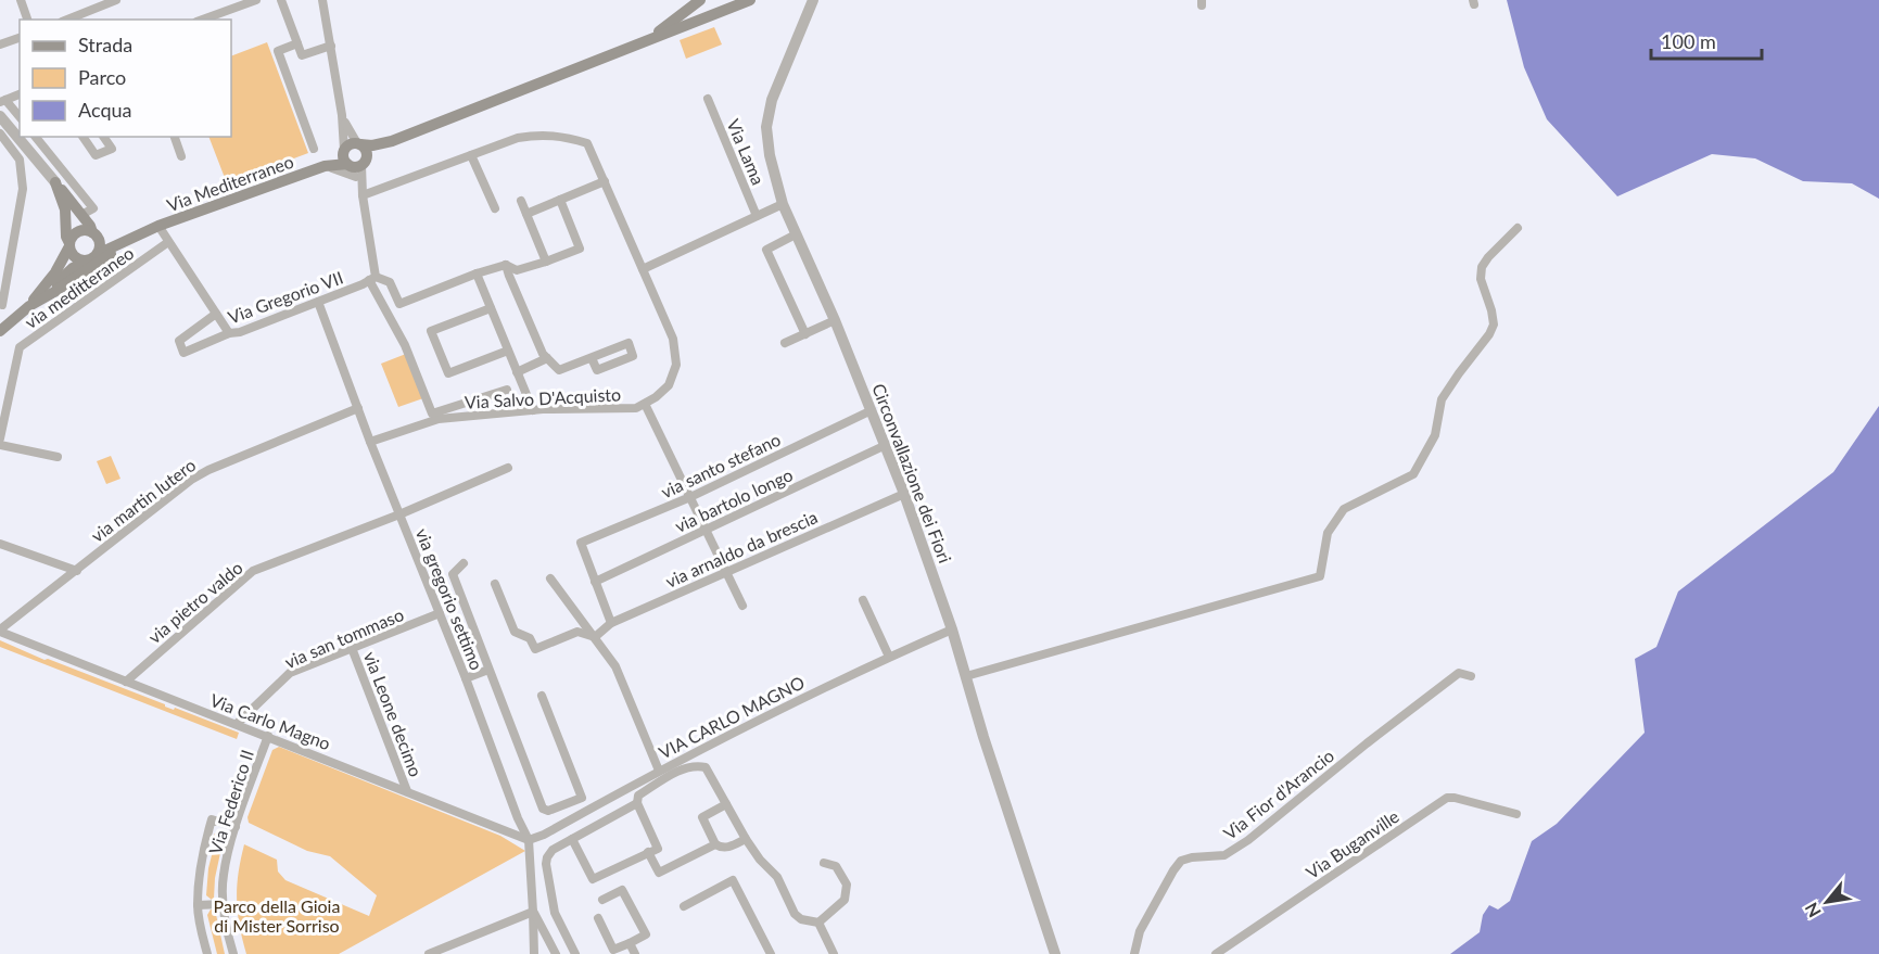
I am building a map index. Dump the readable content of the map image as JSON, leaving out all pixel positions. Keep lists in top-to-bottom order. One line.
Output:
{"streets":{"main road":["Via Mediterraneo"],"street":["Via Lama","via meditteraneo","Via Gregorio VII","Via Salvo D'Acquisto","via santo stefano","Circonvallazione dei Fiori","via martin lutero","via bartolo longo","via arnaldo da brescia","via gregorio settimo","via pietro valdo","via san tommaso","via Leone decimo","VIA CARLO MAGNO","Via Carlo Magno","Via Fior d'Arancio","Via Federico II","Via Buganville"]},"crossings":[["Via Gregorio VII","via gregorio settimo"],["Via Salvo D'Acquisto","via gregorio settimo"],["via santo stefano","Circonvallazione dei Fiori"],["via santo stefano","via bartolo longo"],["Circonvallazione dei Fiori","via bartolo longo"],["Circonvallazione dei Fiori","via arnaldo da brescia"],["Circonvallazione dei Fiori","VIA CARLO MAGNO"],["via martin lutero","via gregorio settimo"],["via martin lutero","Via Carlo Magno"],["via gregorio settimo","via pietro valdo"],["via gregorio settimo","via san tommaso"],["via gregorio settimo","VIA CARLO MAGNO"],["via gregorio settimo","Via Carlo Magno"],["via pietro valdo","Via Carlo Magno"],["via san tommaso","via Leone decimo"],["via san tommaso","Via Carlo Magno"],["via Leone decimo","Via Carlo Magno"],["VIA CARLO MAGNO","Via Carlo Magno"],["Via Carlo Magno","Via Federico II"]],"parks":["Parco della Gioia di Mister Sorriso"],"legend":["Strada","Parco","Acqua"],"scale_bar":"100 m","north":"bottom left"}
